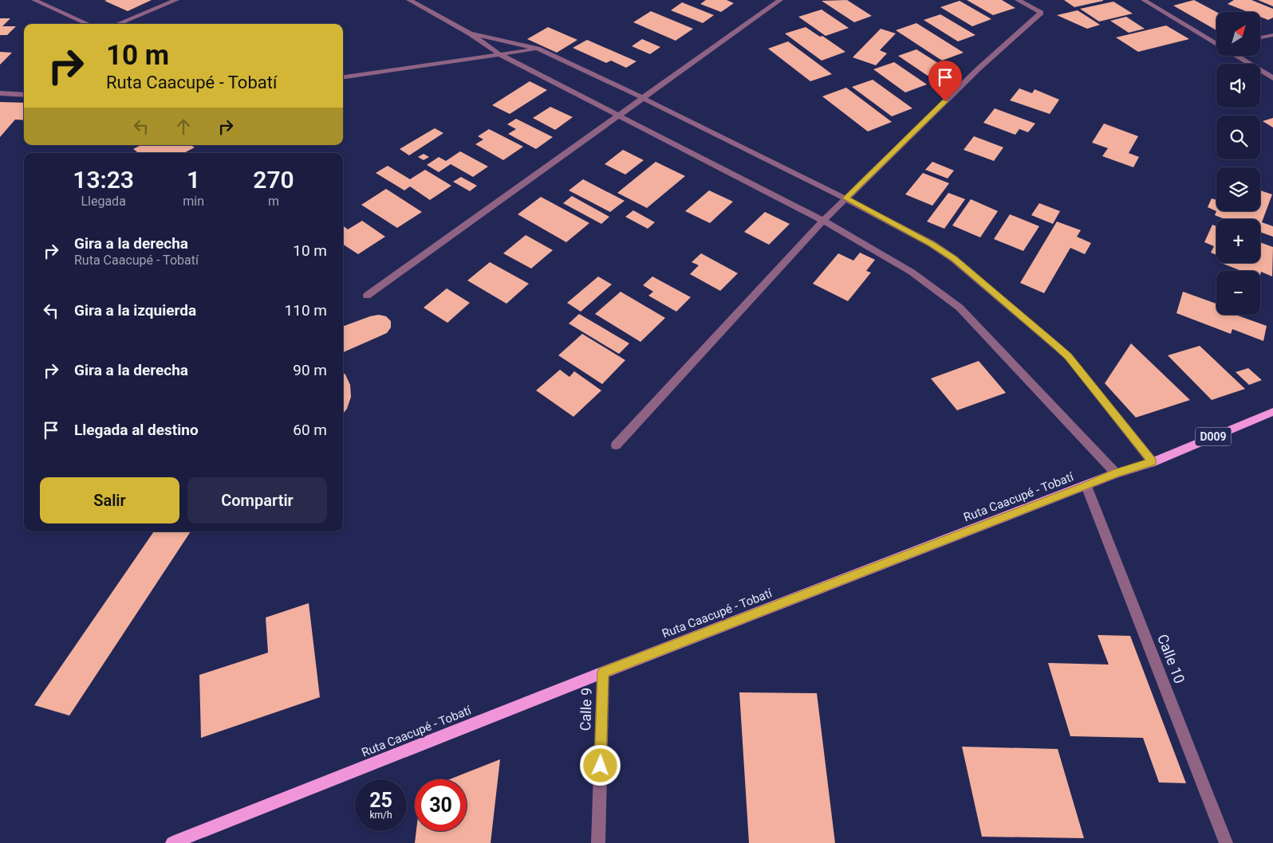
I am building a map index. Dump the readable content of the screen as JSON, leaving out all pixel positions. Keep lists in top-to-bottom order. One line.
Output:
{"streets":{"main road":["D009","Ruta Caacupé - Tobatí"],"street":["Calle 10","Calle 9"]},"crossings":[["Ruta Caacupé - Tobatí","Calle 10"],["Ruta Caacupé - Tobatí","Calle 9"]],"north":"top right","page":{"map_buttons":["+","−"],"turn":["10 m","Ruta Caacupé - Tobatí"],"eta":["13:23","Llegada","1","min","270","m"],"list":[{"name":"Gira a la derecha","note":"Ruta Caacupé - Tobatí","value":"10 m"},{"name":"Gira a la izquierda","value":"110 m"},{"name":"Gira a la derecha","value":"90 m"},{"name":"Llegada al destino","value":"60 m"}],"buttons":["Salir","Compartir"],"speed":"25 km/h","limit":"30"}}
